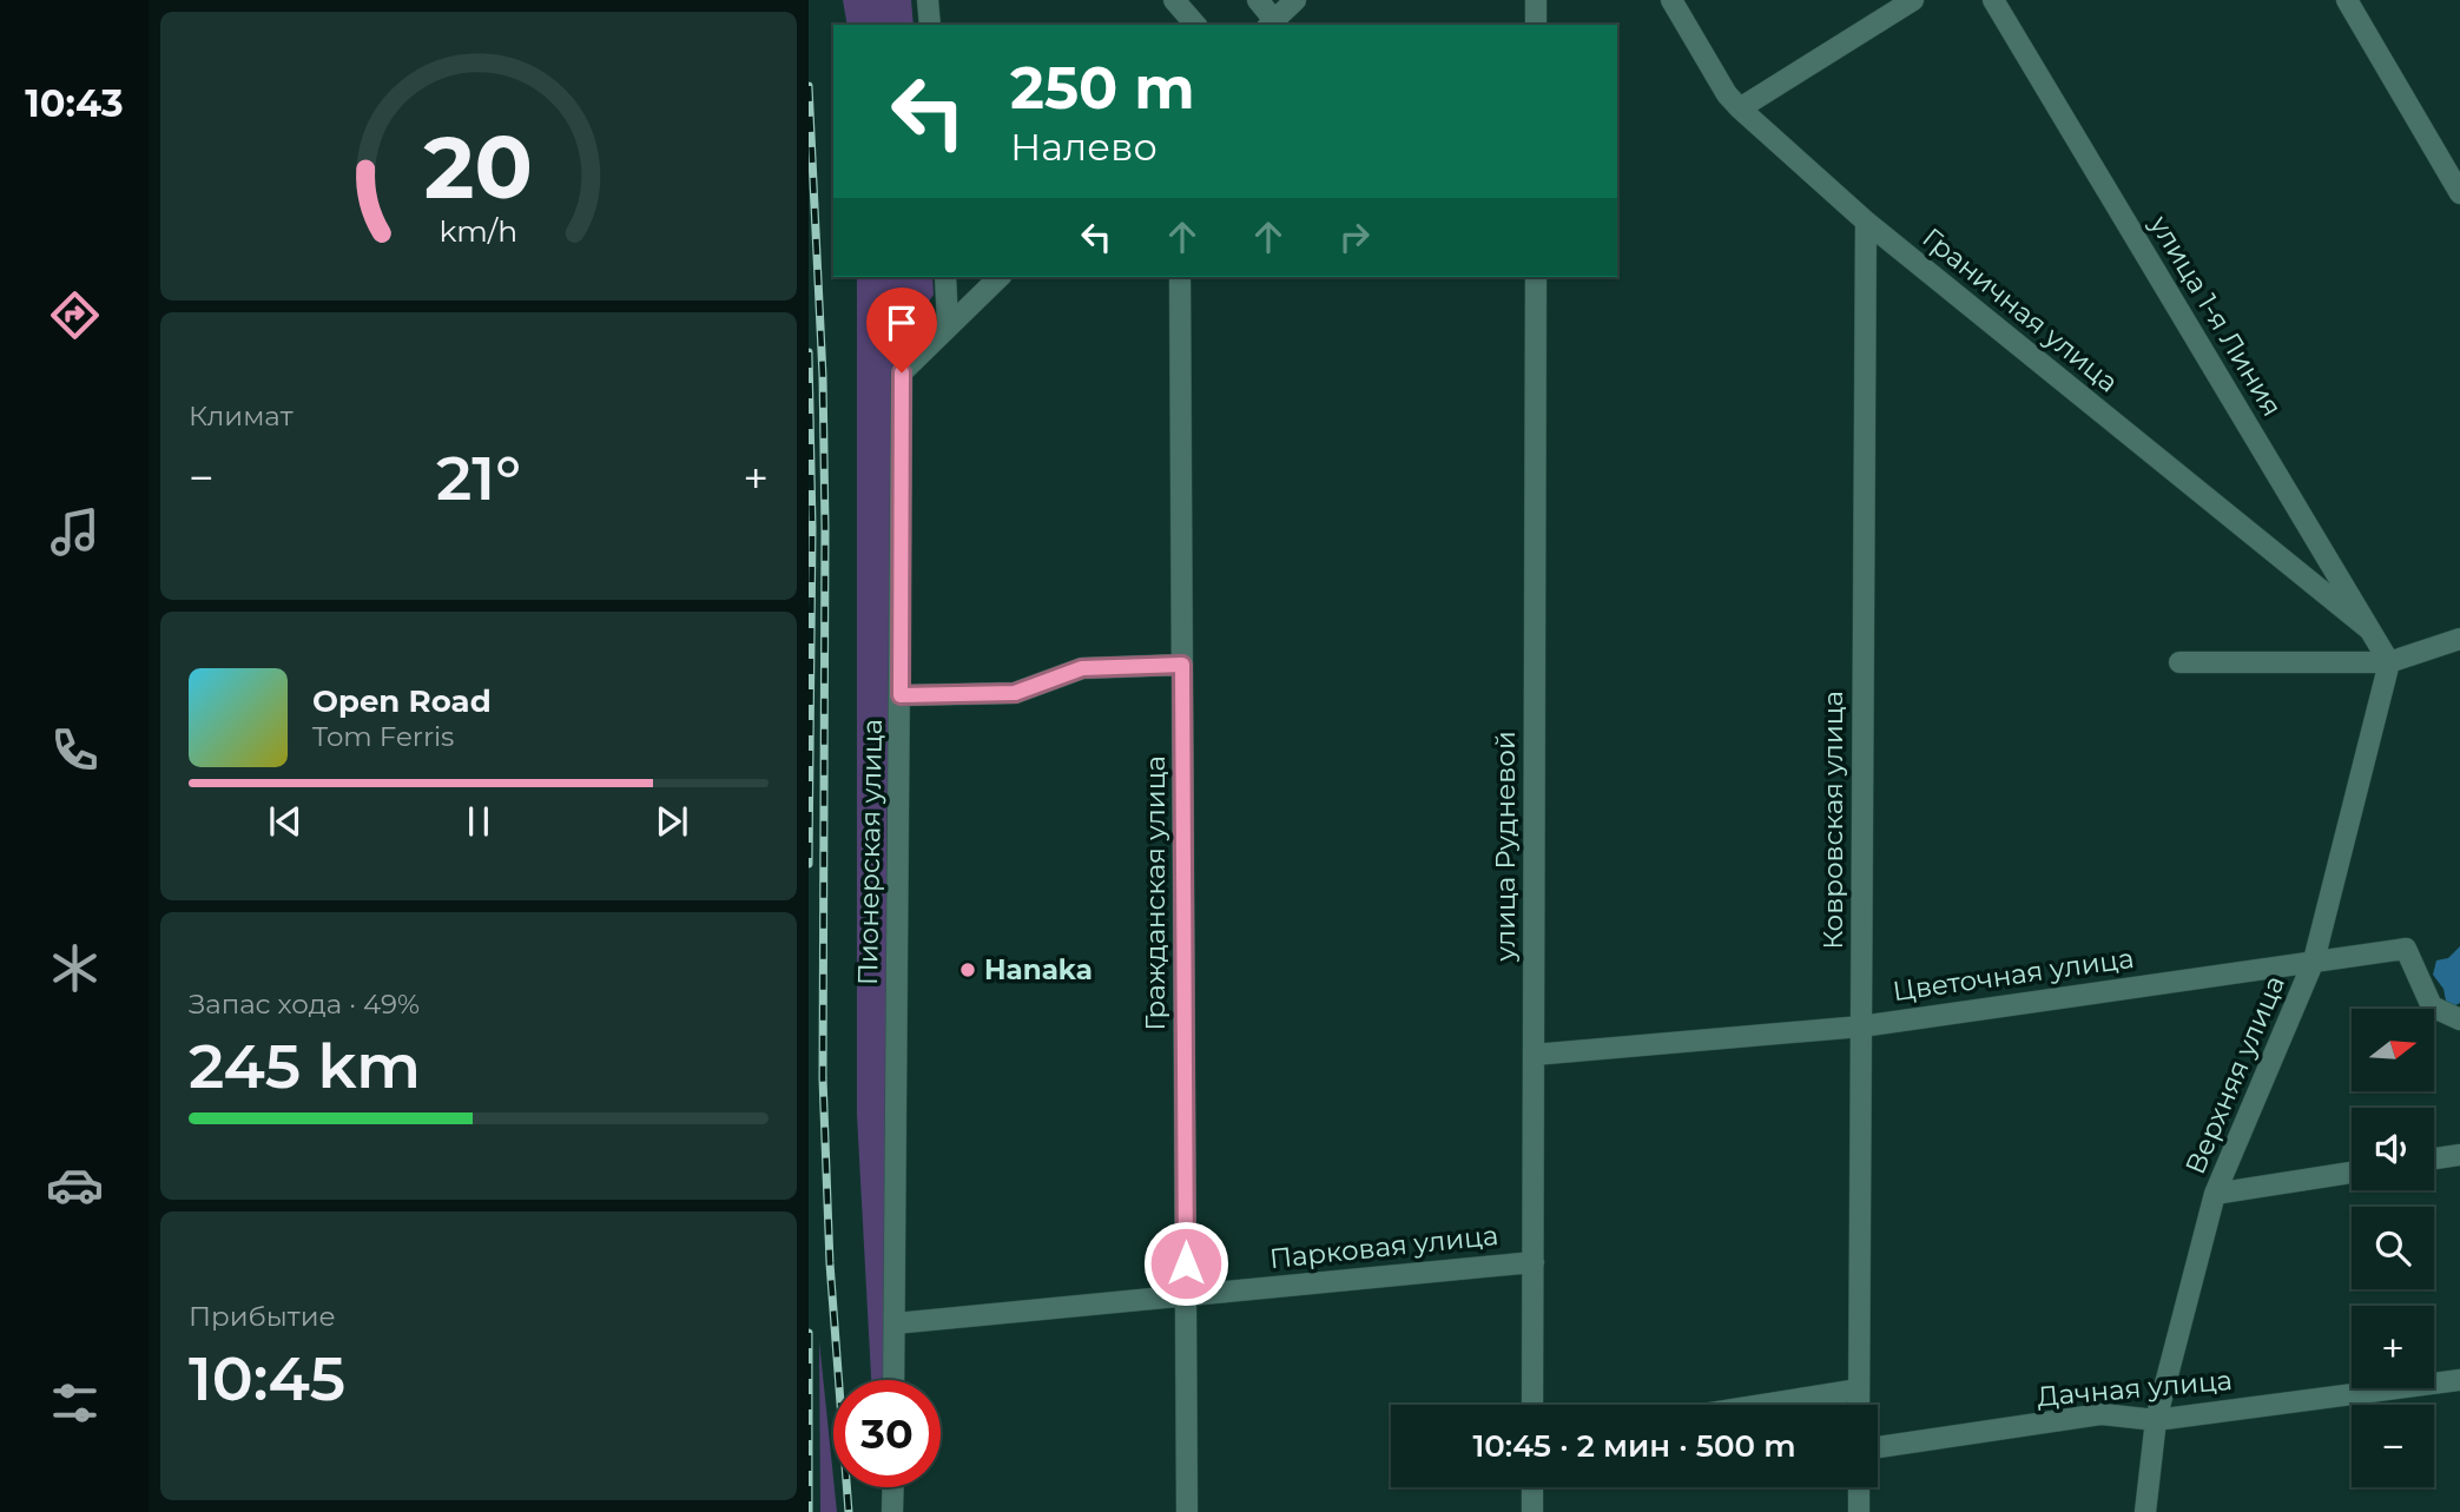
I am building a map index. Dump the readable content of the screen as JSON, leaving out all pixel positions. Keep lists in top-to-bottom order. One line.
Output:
{"streets":{"street":["Граничная улица","улица 1-я Линия","Ковровская улица","улица Рудневой","Пионерская улица","Гражданская улица","Цветочная улица","Верхняя улица","Парковая улица","Дачная улица"]},"crossings":[["Граничная улица","улица 1-я Линия"],["Граничная улица","Ковровская улица"],["улица 1-я Линия","Верхняя улица"],["Ковровская улица","Цветочная улица"],["улица Рудневой","Цветочная улица"],["улица Рудневой","Парковая улица"],["Пионерская улица","Парковая улица"],["Гражданская улица","Парковая улица"],["Цветочная улица","Верхняя улица"],["Верхняя улица","Дачная улица"]],"places":["Hanaka"],"north":"right","page":{"tabs":"10:43","turn":["250 m","Налево"],"tile":["Климат",["Запас хода · 49%","245 km"],["Прибытие","10:45"]],"heat":["−","21°","+"],"song":["Open Road","Tom Ferris"],"map_buttons":["+","−"],"limit":"30","trip":"10:45 · 2 мин · 500 m","gauge":["20","km/h"]}}
